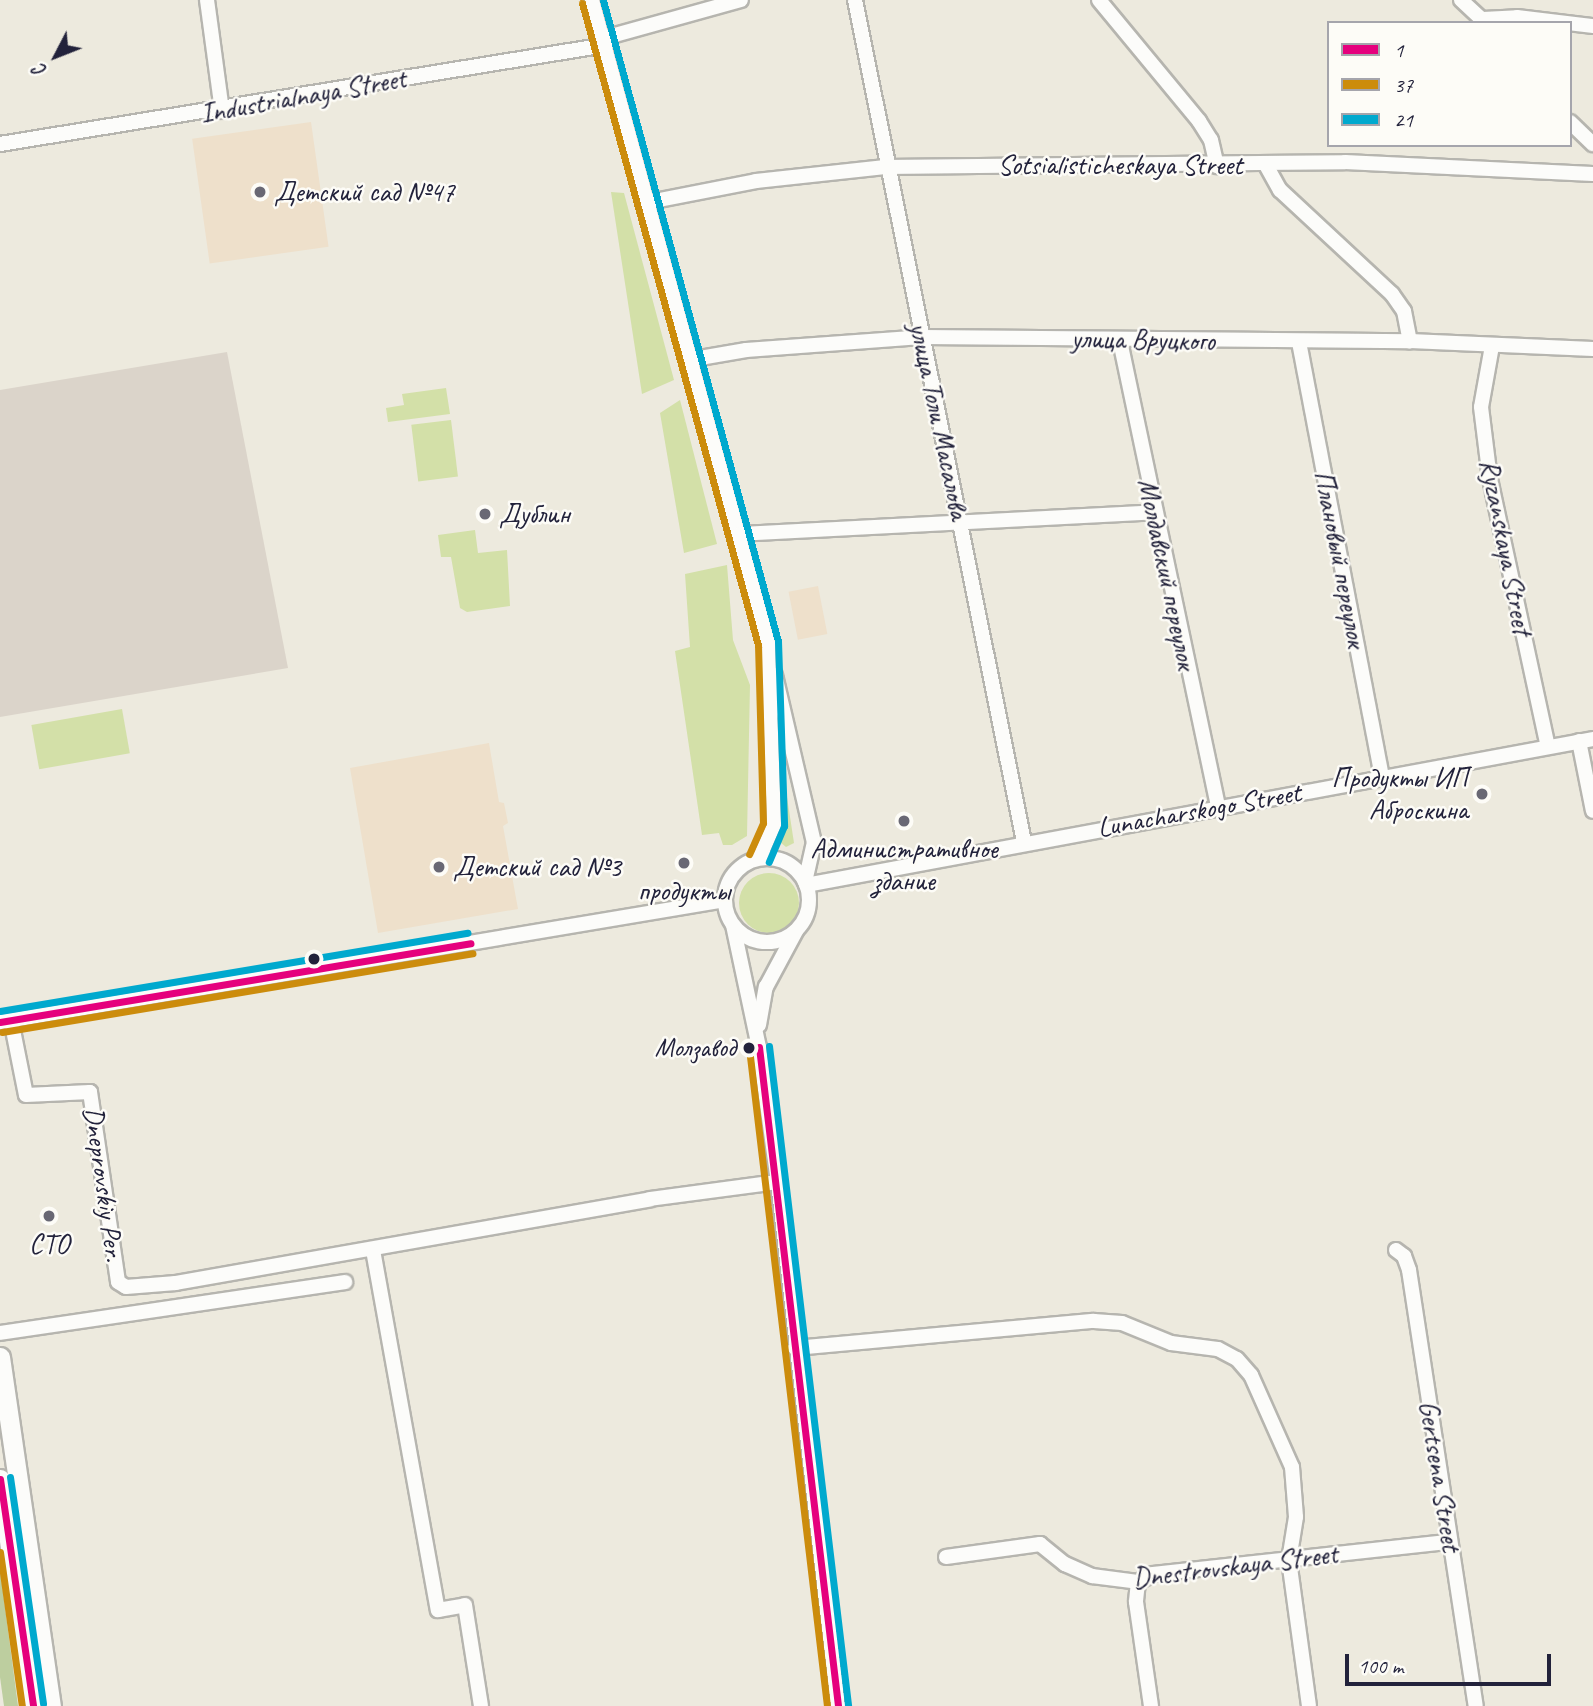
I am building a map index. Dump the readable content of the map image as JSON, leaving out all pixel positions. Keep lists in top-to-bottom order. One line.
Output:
{"streets":{"street":["Industrialnaya Street","Sotsialisticheskaya Street","улица Вруцкого","улица Толи Масалова","Ryzanskaya Street","Плановый переулок","Молдавский переулок","Lunacharskogo Street","Dneprovskiy Per.","Gertsena Street","Dnestrovskaya Street"]},"crossings":[["Sotsialisticheskaya Street","улица Толи Масалова"],["улица Вруцкого","улица Толи Масалова"],["улица Вруцкого","Ryzanskaya Street"],["улица Вруцкого","Плановый переулок"],["улица Вруцкого","Молдавский переулок"],["улица Толи Масалова","Lunacharskogo Street"],["Ryzanskaya Street","Lunacharskogo Street"],["Плановый переулок","Lunacharskogo Street"],["Молдавский переулок","Lunacharskogo Street"],["Gertsena Street","Dnestrovskaya Street"]],"places":["Детский сад №47","Дублин","Продукты ИП Аброскина","Административное здание","продукты","Детский сад №3","Молзавод","СТО"],"lines":["transit line 21","transit line 37","transit line 1"],"legend":["1","37","21"],"scale_bar":"100 m","north":"bottom left"}
